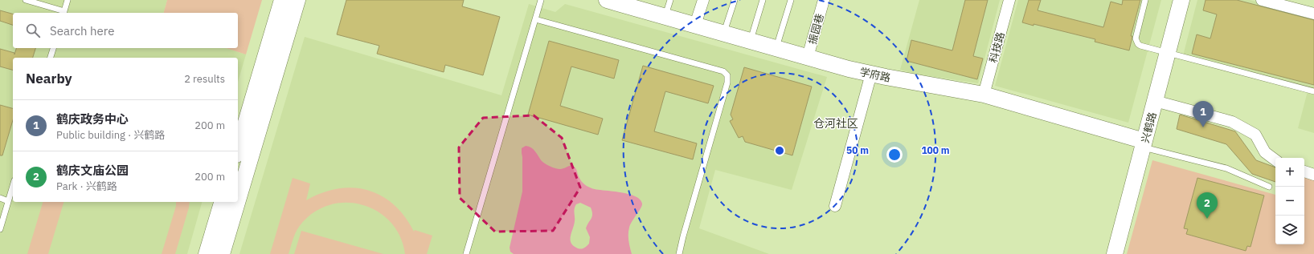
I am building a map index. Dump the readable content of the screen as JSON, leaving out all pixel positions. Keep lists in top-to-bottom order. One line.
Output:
{"streets":{"street":["振园巷","科技路","学府路","兴鹤路"]},"crossings":[["振园巷","学府路"],["科技路","学府路"],["学府路","兴鹤路"]],"districts":["仓河社区"],"page":{"search":"Search here","heading":["Nearby","2 results"],"list":[{"mark":"1","name":"鹤庆政务中心","note":"Public building · 兴鹤路","value":"200 m"},{"mark":"2","name":"鹤庆文庙公园","note":"Park · 兴鹤路","value":"200 m"}],"pins":["1","2"],"map_buttons":["+","−"]},"rings":["50 m","100 m"]}
